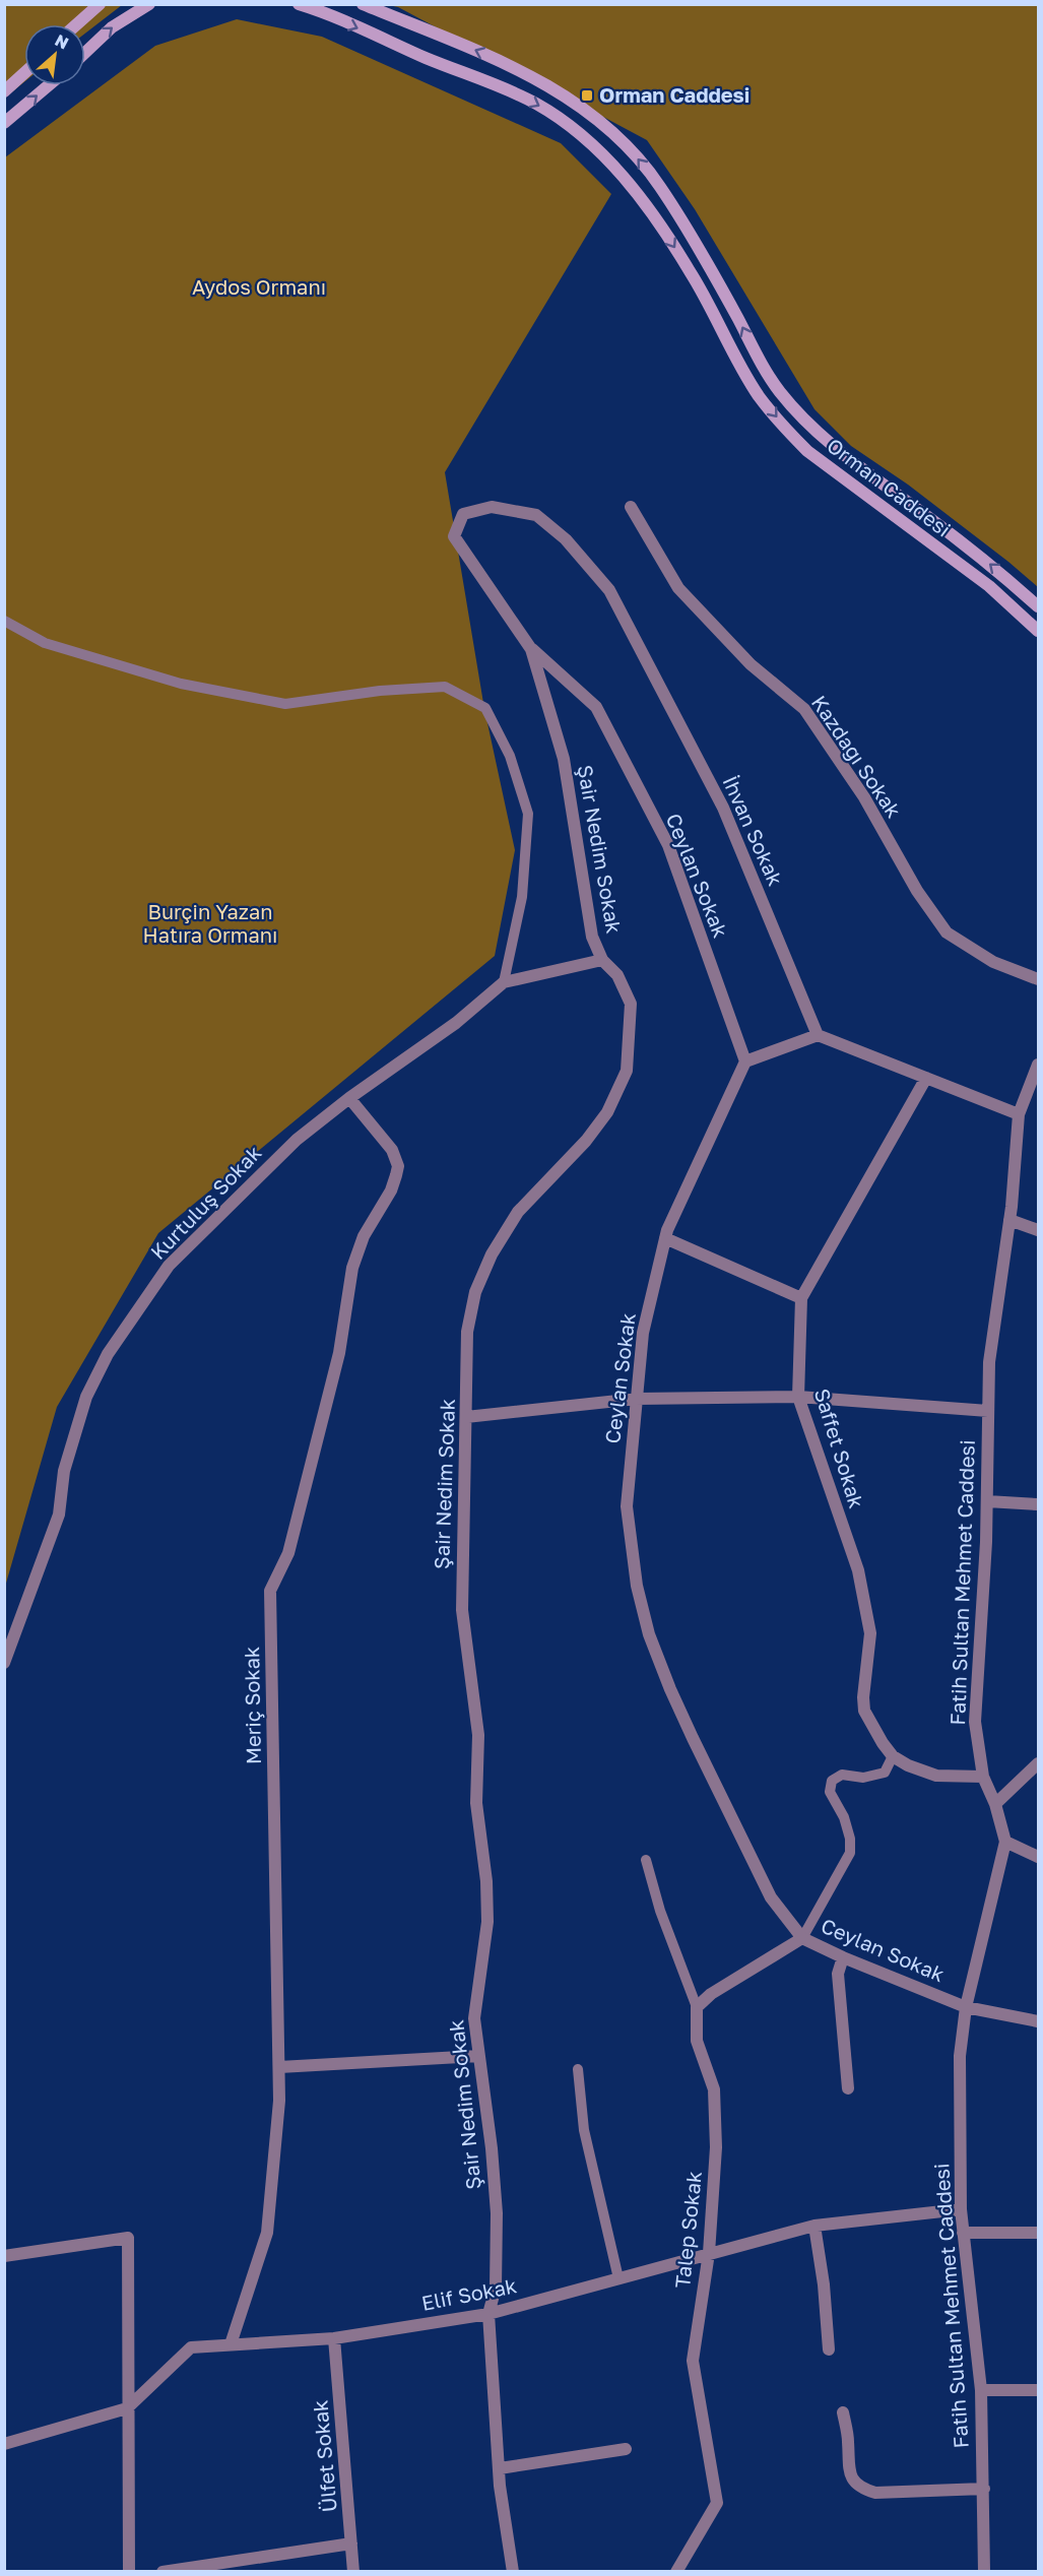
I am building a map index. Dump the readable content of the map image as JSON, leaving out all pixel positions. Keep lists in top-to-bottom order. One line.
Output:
{"streets":{"street":["Orman Caddesi","Kazdağı Sokak","İhvan Sokak","Şair Nedim Sokak","Ceylan Sokak","Kurtuluş Sokak","Saffet Sokak","Fatih Sultan Mehmet Caddesi","Meriç Sokak","Talep Sokak","Elif Sokak","Ülfet Sokak"]},"crossings":[["İhvan Sokak","Şair Nedim Sokak"],["Şair Nedim Sokak","Ceylan Sokak"],["Şair Nedim Sokak","Kurtuluş Sokak"],["Şair Nedim Sokak","Elif Sokak"],["Ceylan Sokak","Fatih Sultan Mehmet Caddesi"],["Kurtuluş Sokak","Meriç Sokak"],["Saffet Sokak","Fatih Sultan Mehmet Caddesi"],["Fatih Sultan Mehmet Caddesi","Elif Sokak"],["Meriç Sokak","Elif Sokak"],["Talep Sokak","Elif Sokak"],["Elif Sokak","Ülfet Sokak"]],"parks":["Aydos Ormanı","Burçin Yazan Hatıra Ormanı"],"places":{"transit":["Orman Caddesi"]},"north":"top right"}
